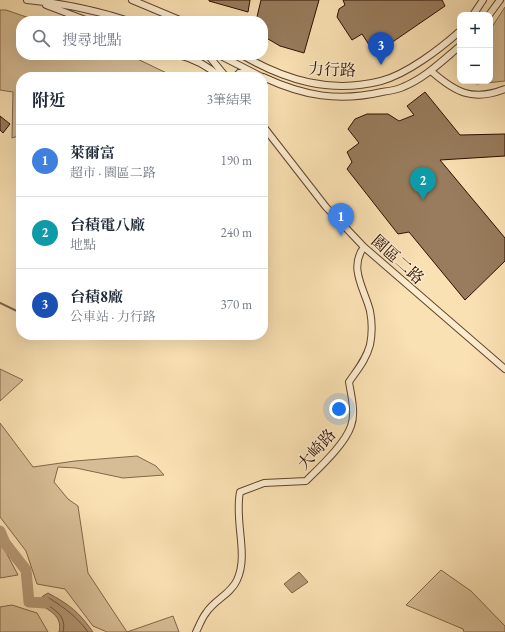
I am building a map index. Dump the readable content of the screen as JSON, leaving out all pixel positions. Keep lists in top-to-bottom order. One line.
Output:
{"streets":{"street":["力行路","園區二路","大崎路"]},"crossings":[["園區二路","大崎路"]],"page":{"map_buttons":["+","−"],"search":"搜尋地點","pins":["3","2","1"],"heading":["附近","3筆結果"],"list":[{"mark":"1","name":"萊爾富","note":"超市 · 園區二路","value":"190 m"},{"mark":"2","name":"台積電八廠","note":"地點","value":"240 m"},{"mark":"3","name":"台積8廠","note":"公車站 · 力行路","value":"370 m"}]}}
